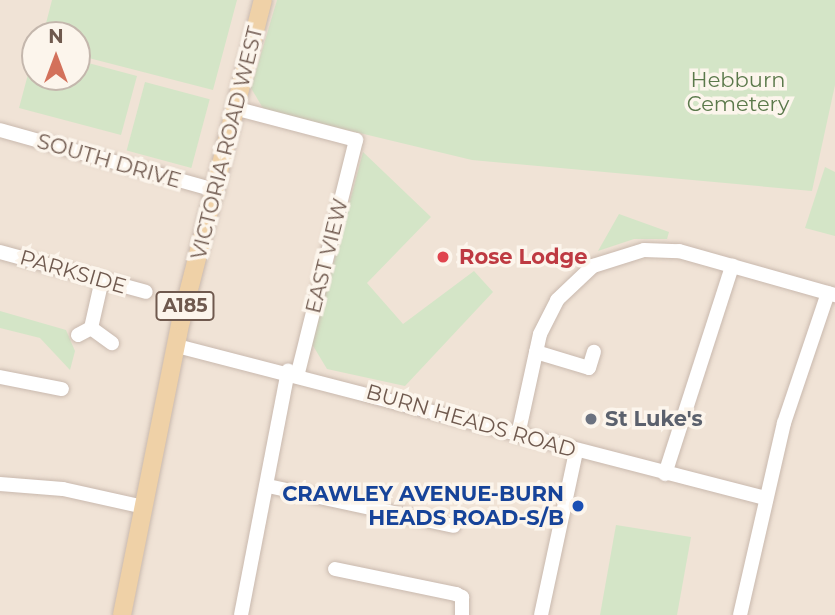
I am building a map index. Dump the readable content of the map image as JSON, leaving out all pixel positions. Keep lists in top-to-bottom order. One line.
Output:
{"streets":{"main road":["VICTORIA ROAD WEST","A185"],"street":["SOUTH DRIVE","EAST VIEW","PARKSIDE","BURN HEADS ROAD"]},"crossings":[["VICTORIA ROAD WEST","SOUTH DRIVE"],["VICTORIA ROAD WEST","EAST VIEW"],["VICTORIA ROAD WEST","BURN HEADS ROAD"],["EAST VIEW","BURN HEADS ROAD"]],"parks":["Hebburn Cemetery"],"places":["Rose Lodge","St Luke's","CRAWLEY AVENUE-BURN HEADS ROAD-S/B"],"north":"top"}
